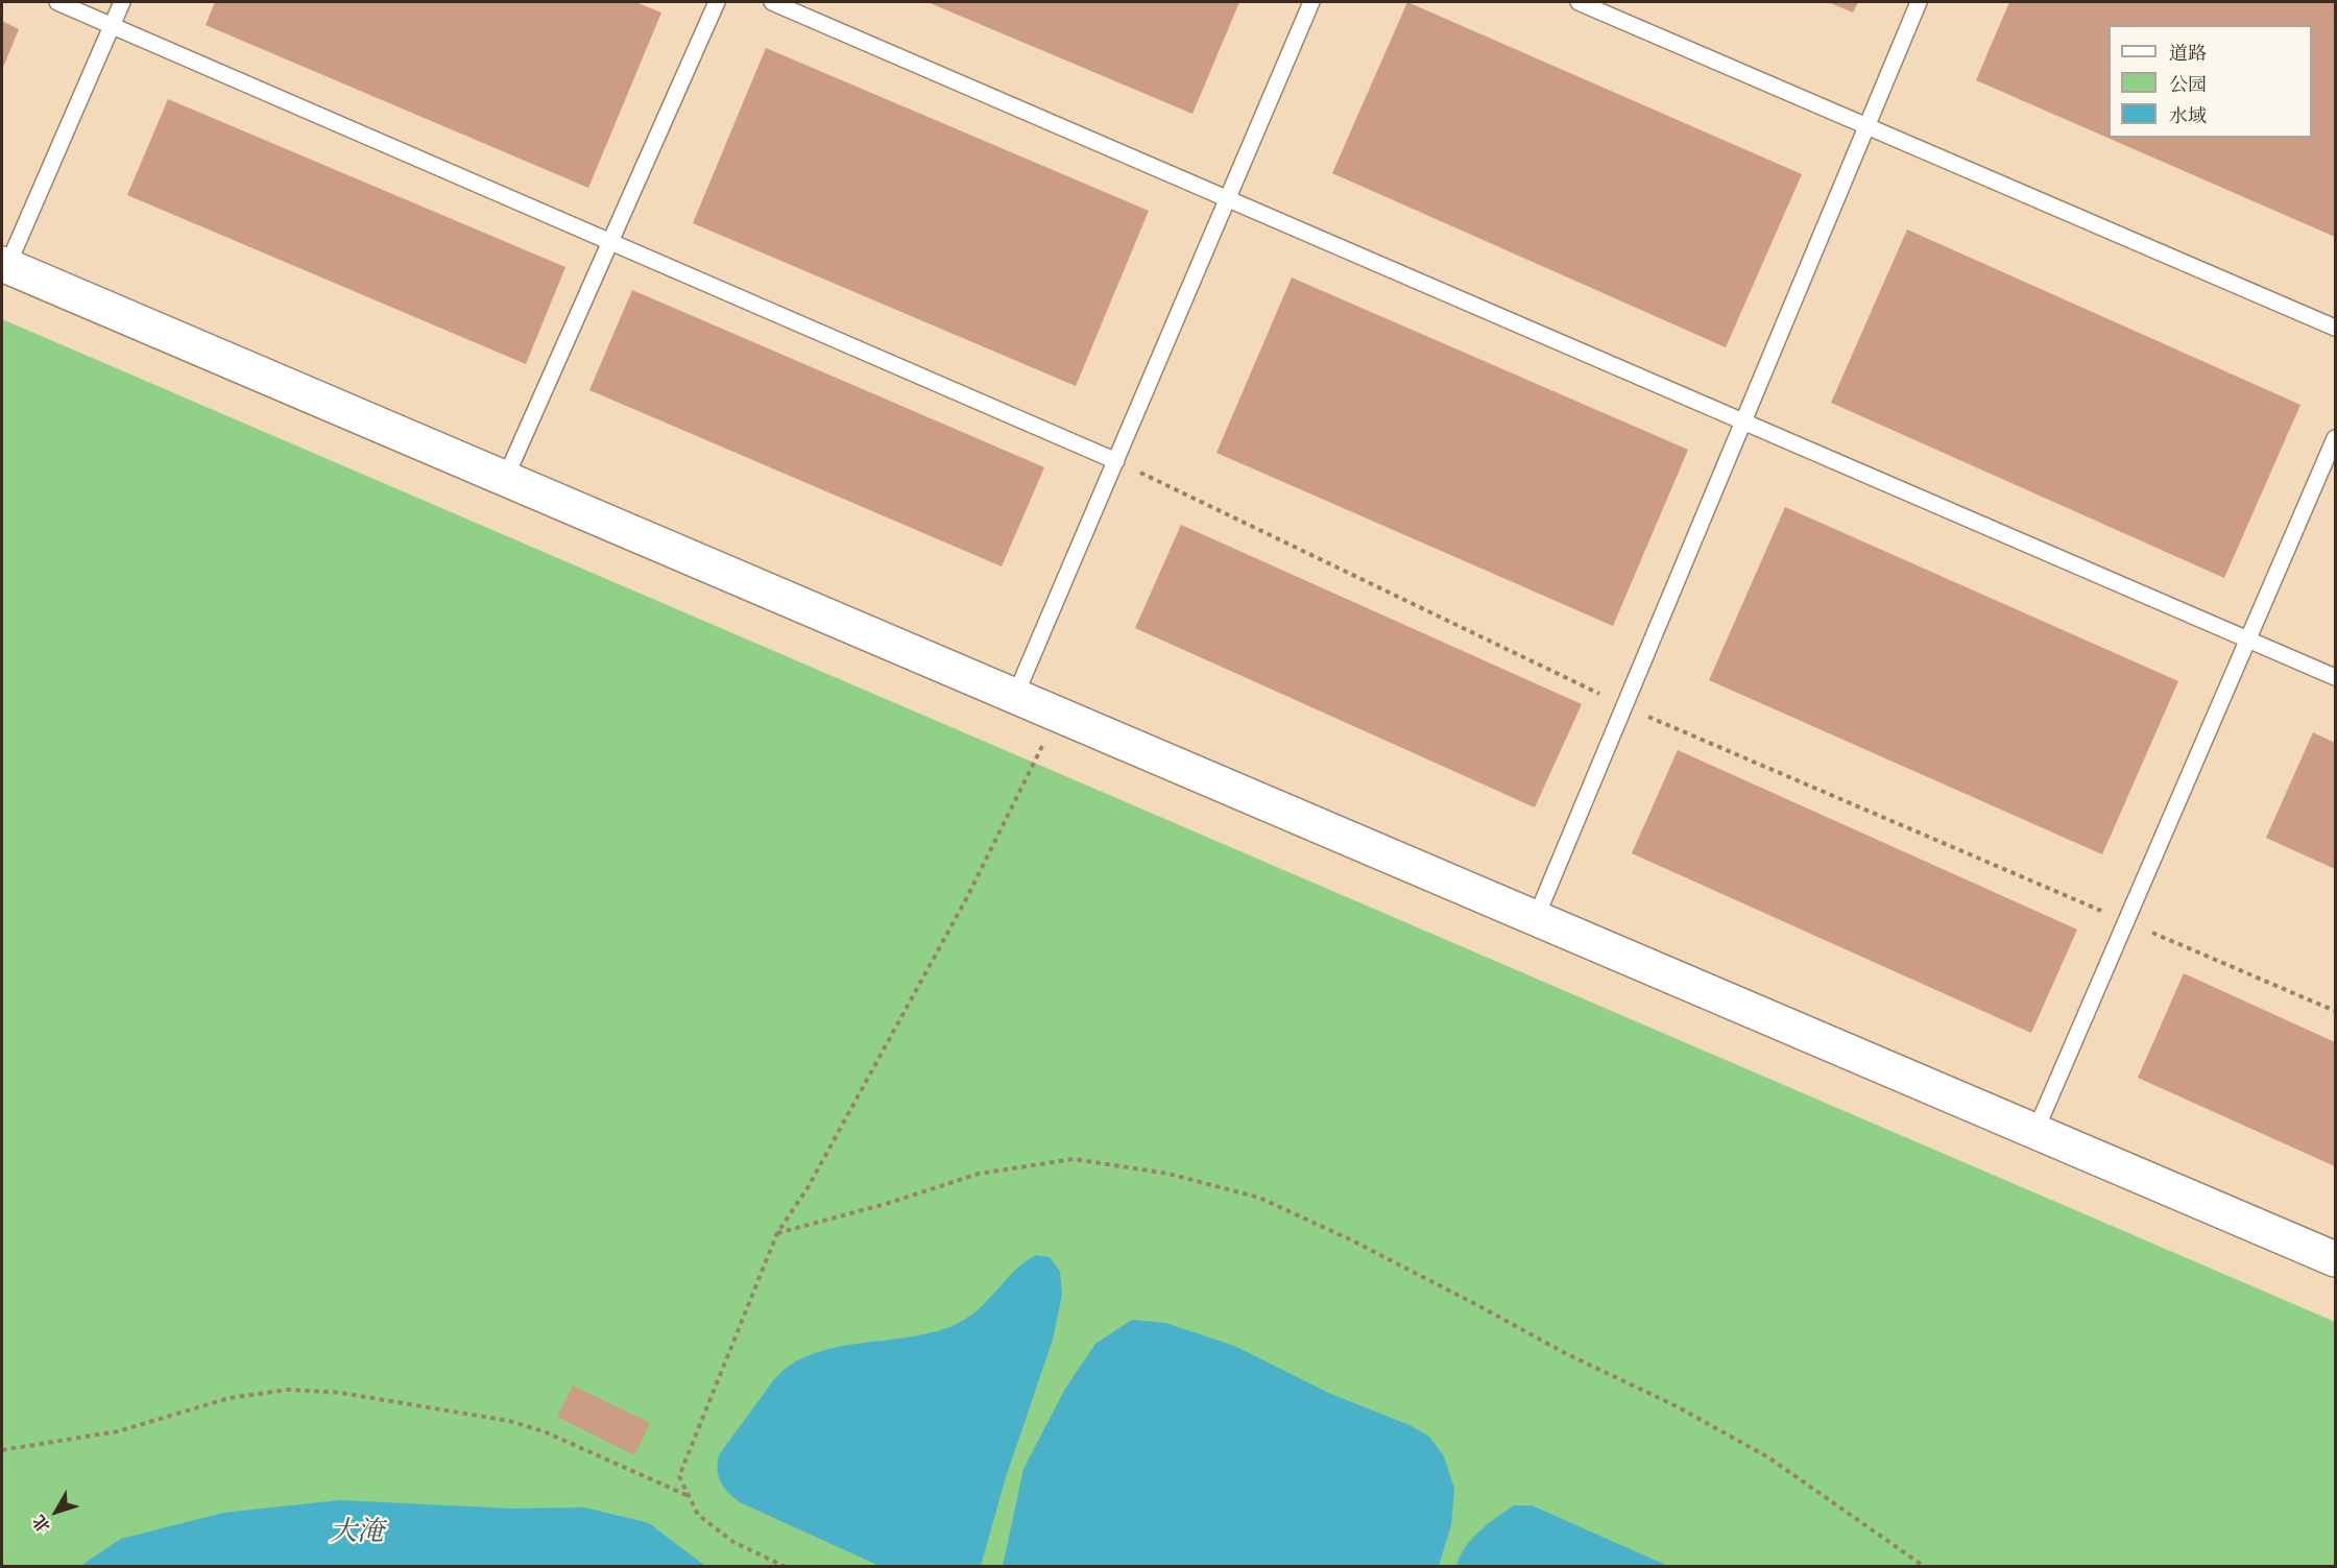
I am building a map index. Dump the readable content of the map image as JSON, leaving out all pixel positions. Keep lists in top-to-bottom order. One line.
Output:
{"water":["大淹"],"legend":["道路","公园","水域"],"north":"bottom left"}
